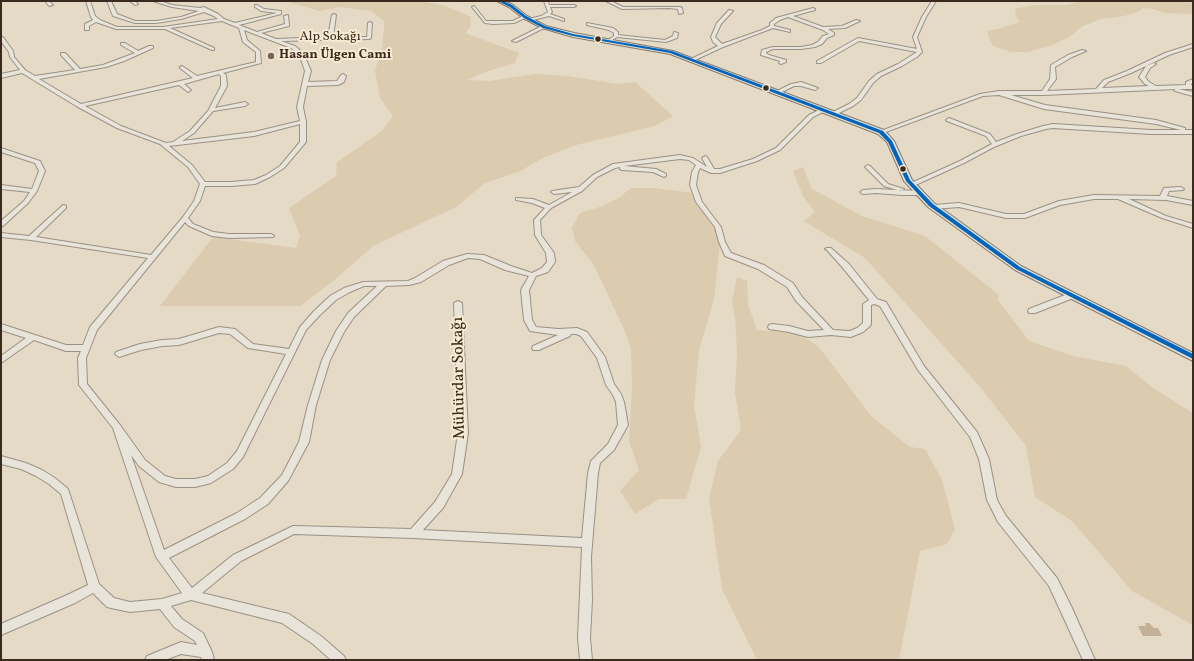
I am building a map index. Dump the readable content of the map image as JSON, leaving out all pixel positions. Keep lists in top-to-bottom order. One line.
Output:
{"streets":{"street":["Alp Sokağı","Mühürdar Sokağı"]},"places":["Hasan Ülgen Cami"]}
